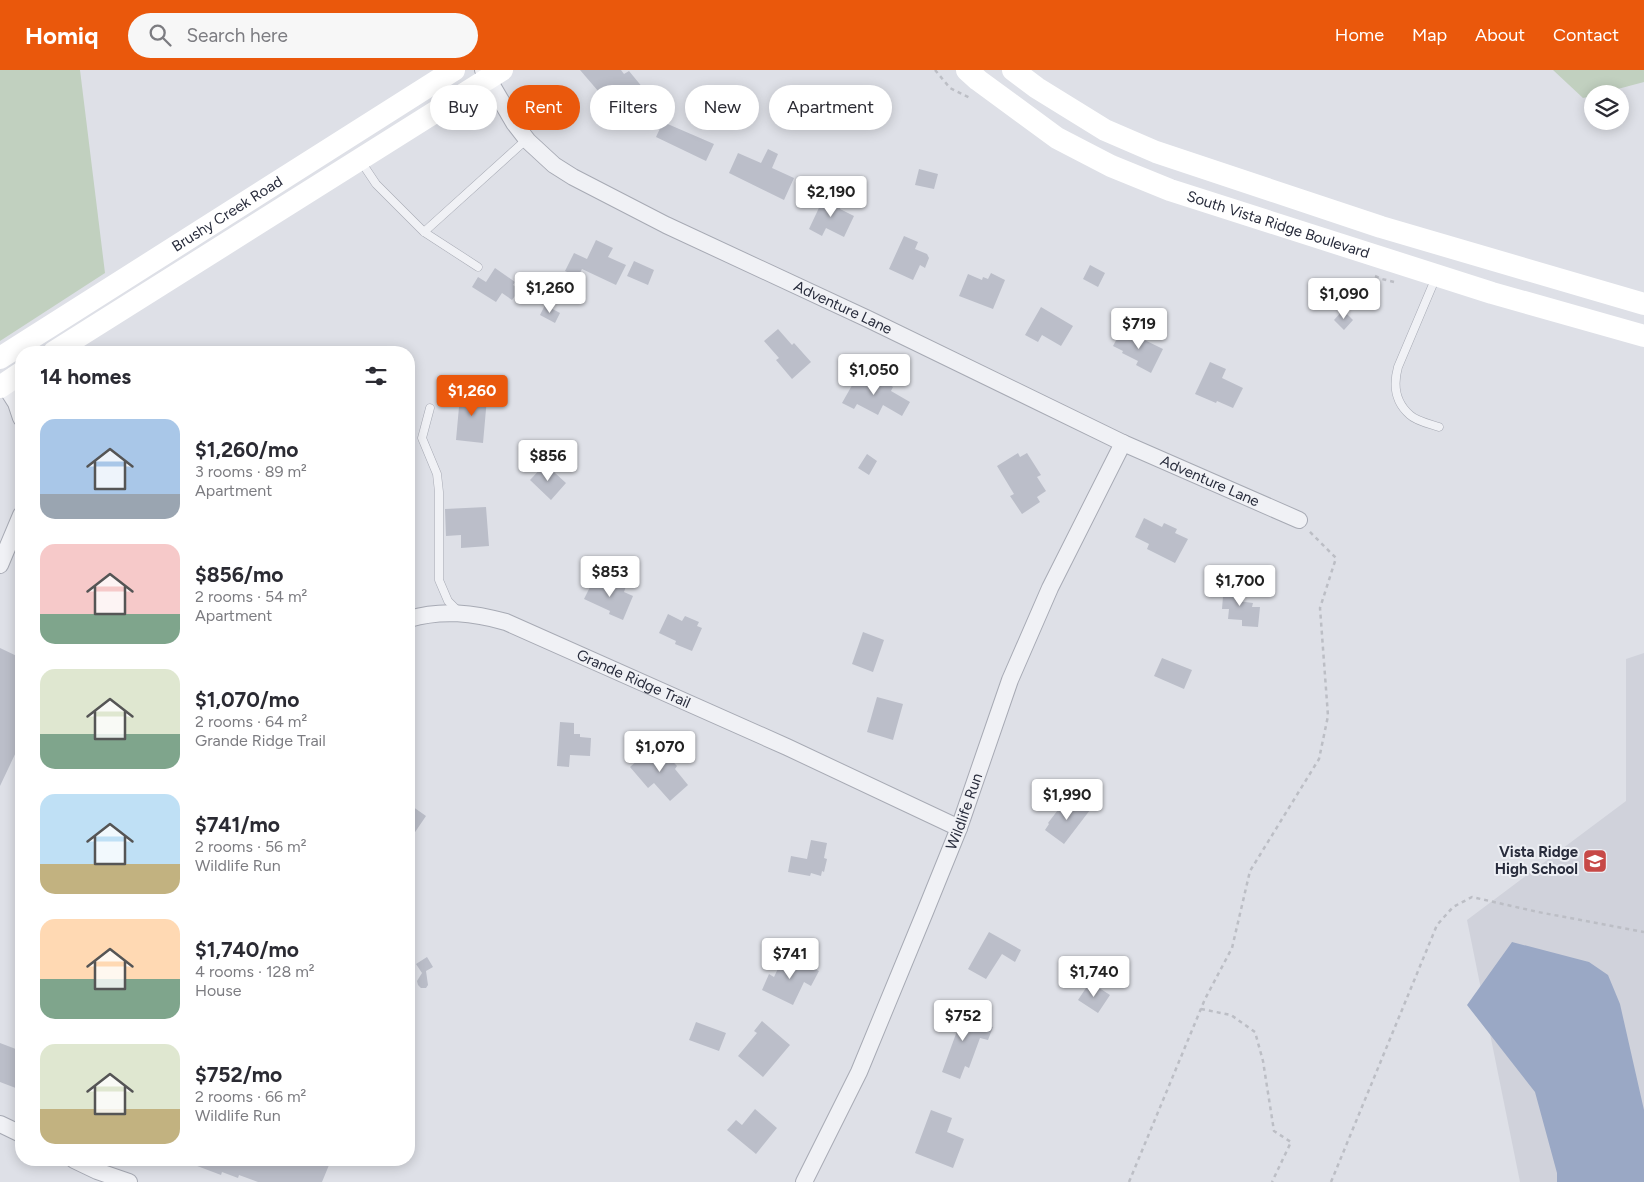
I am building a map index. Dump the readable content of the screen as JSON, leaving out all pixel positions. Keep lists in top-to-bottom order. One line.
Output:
{"streets":{"street":["Brushy Creek Road","South Vista Ridge Boulevard","Adventure Lane","Grande Ridge Trail","Wildlife Run"]},"crossings":[["Brushy Creek Road","Adventure Lane"],["Adventure Lane","Wildlife Run"],["Grande Ridge Trail","Wildlife Run"]],"places":{"school or university":["Vista Ridge High School"]},"page":{"header":"Homiq","search":"Search here","nav":["Home","Map","About","Contact"],"chip":["Buy","Rent","Filters","New","Apartment"],"price":["$2,190","$1,260","$1,090","$719","$1,050","$1,260","$856","$853","$1,700","$1,070","$1,990","$741","$1,740","$752"],"heading":"14 homes","list":[{"name":"$1,260/mo","note":"3 rooms · 89 m² · Apartment"},{"name":"$856/mo","note":"2 rooms · 54 m² · Apartment"},{"name":"$1,070/mo","note":"2 rooms · 64 m² · Grande Ridge Trail"},{"name":"$741/mo","note":"2 rooms · 56 m² · Wildlife Run"},{"name":"$1,740/mo","note":"4 rooms · 128 m² · House"},{"name":"$752/mo","note":"2 rooms · 66 m² · Wildlife Run"}]}}
